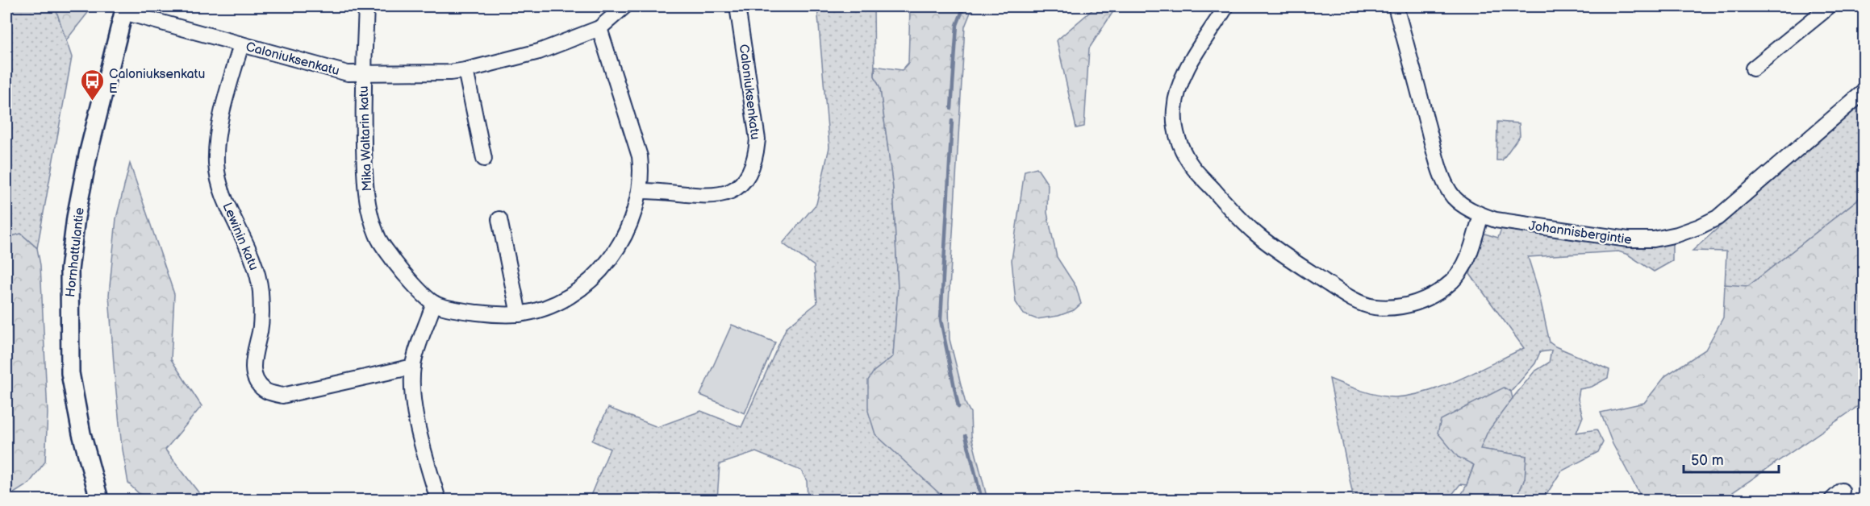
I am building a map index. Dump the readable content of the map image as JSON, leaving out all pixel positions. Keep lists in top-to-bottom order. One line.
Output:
{"streets":{"street":["Caloniuksenkatu","Mika Waltarin katu","Johannisbergintie","Lewinin katu","Hornhattulantie"]},"crossings":[["Caloniuksenkatu","Mika Waltarin katu"],["Caloniuksenkatu","Lewinin katu"],["Caloniuksenkatu","Hornhattulantie"]],"places":{"bus stop":["Caloniuksenkatu E"]},"scale_bar":"50 m"}
